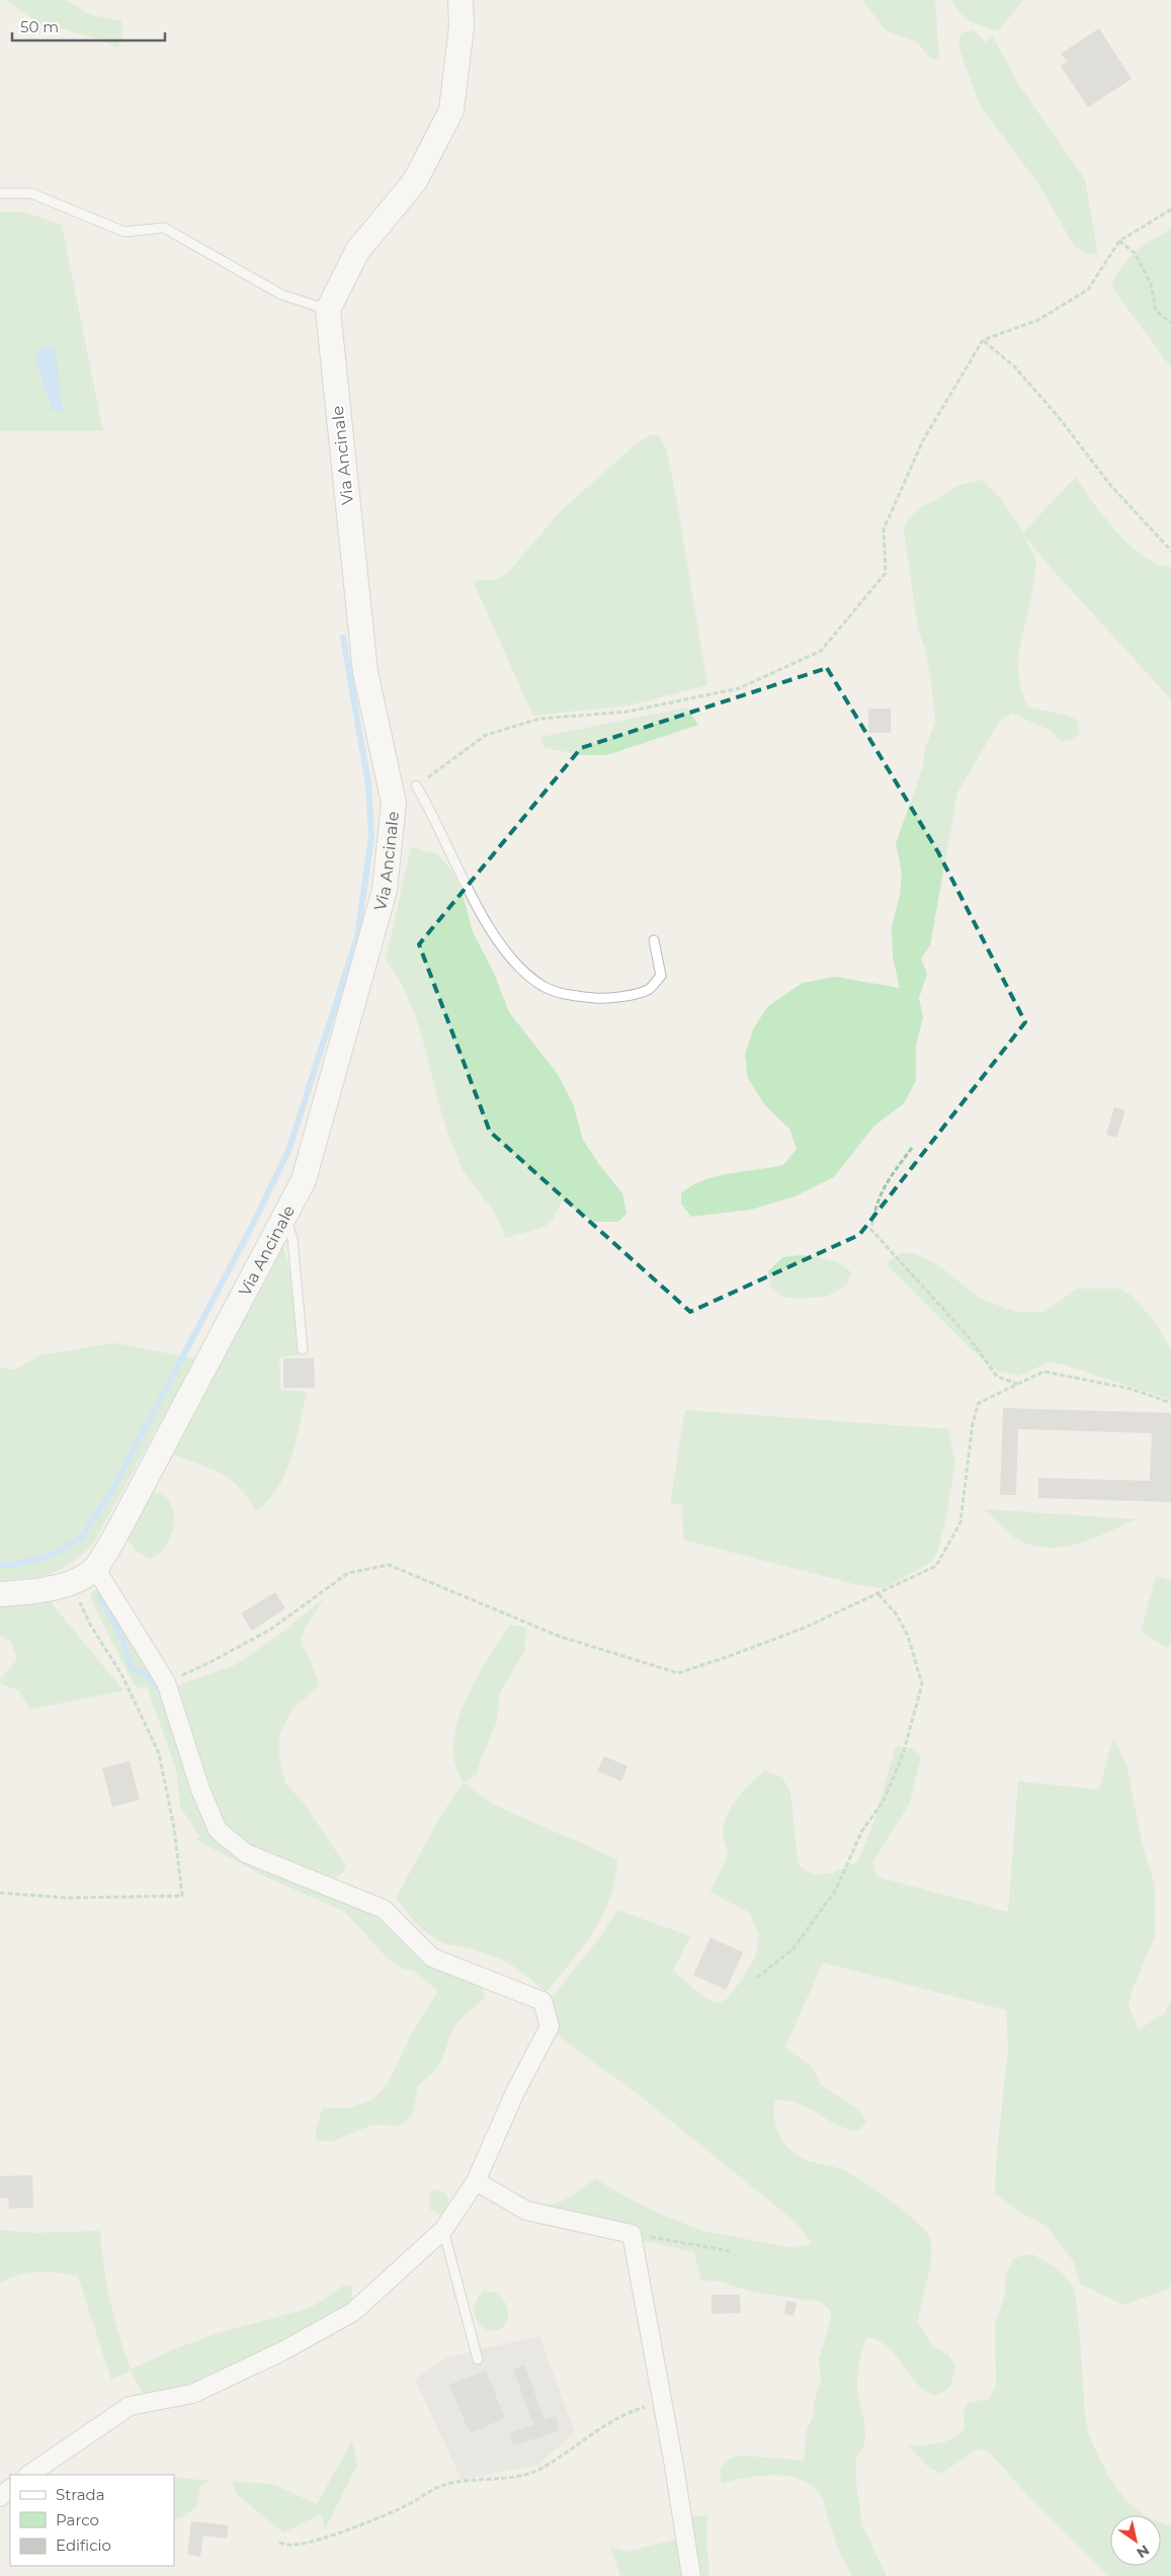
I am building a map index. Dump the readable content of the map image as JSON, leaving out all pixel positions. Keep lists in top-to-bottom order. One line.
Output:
{"streets":{"main road":["Via Ancinale"]},"legend":["Strada","Parco","Edificio"],"scale_bar":"50 m","north":"bottom right"}
